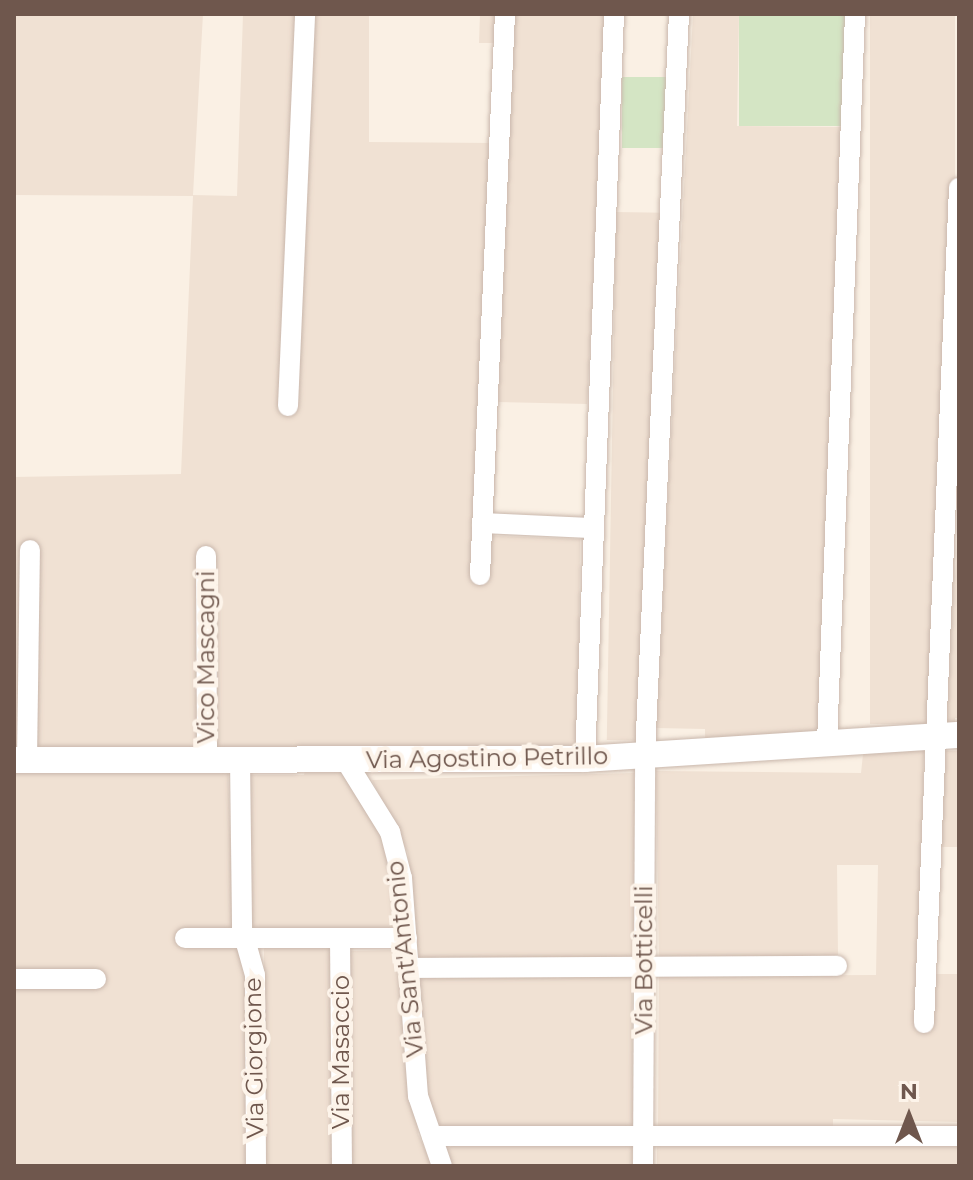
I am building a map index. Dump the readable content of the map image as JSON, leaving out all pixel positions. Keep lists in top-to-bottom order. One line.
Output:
{"streets":{"street":["Vico Mascagni","Via Agostino Petrillo","Via Sant'Antonio","Via Botticelli","Via Masaccio","Via Giorgione"]},"crossings":[["Vico Mascagni","Via Agostino Petrillo"],["Via Agostino Petrillo","Via Sant'Antonio"],["Via Agostino Petrillo","Via Botticelli"],["Via Agostino Petrillo","Via Giorgione"]],"north":"top"}
